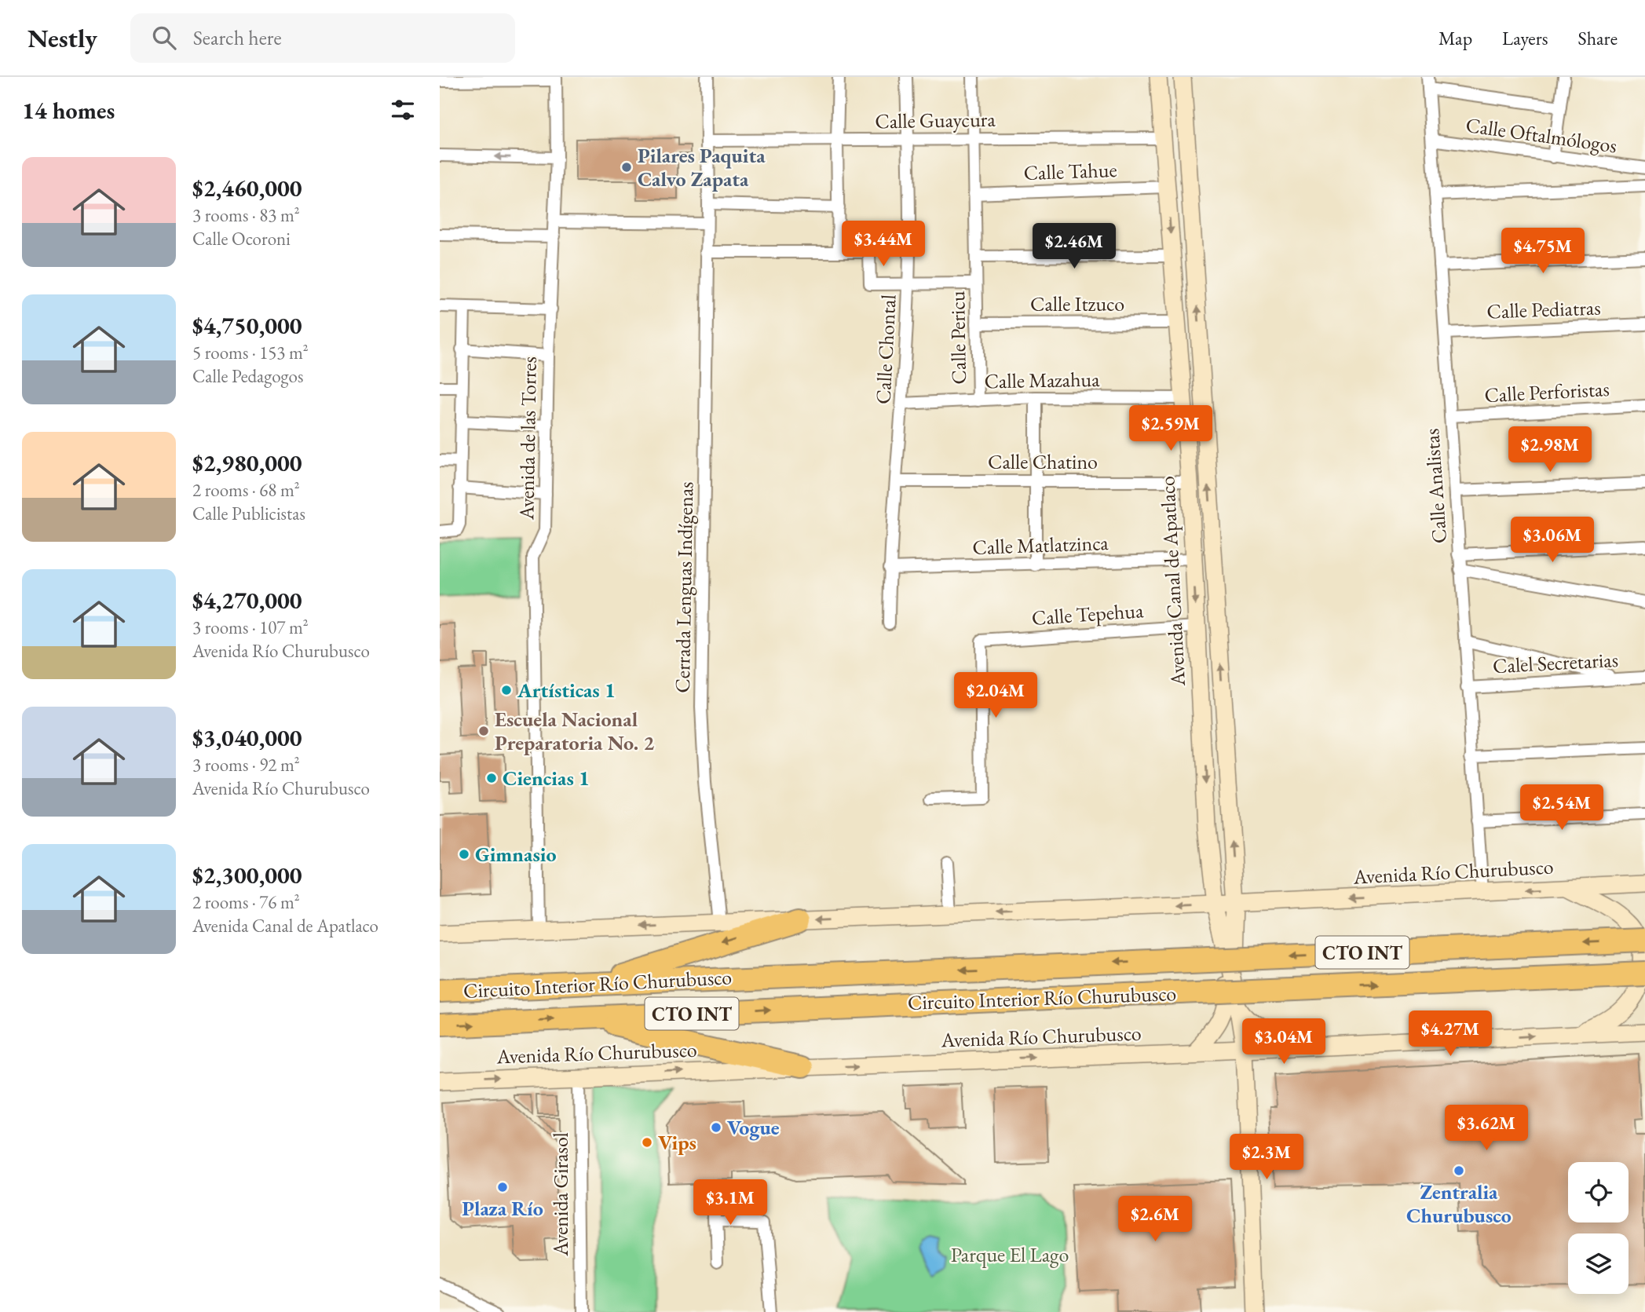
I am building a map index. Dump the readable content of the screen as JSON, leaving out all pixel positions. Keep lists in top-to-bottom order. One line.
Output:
{"streets":{"highway":["CTO INT","Circuito Interior Río Churubusco"],"main road":["Avenida Canal de Apatlaco","Avenida Río Churubusco"],"street":["Calle Guaycura","Calle Oftalmólogos","Calle Tahue","Calle Itzuco","Calle Pediatras","Calle Pericu","Calle Chontal","Calle Mazahua","Calle Perforistas","Avenida de las Torres","Calle Chatino","Calle Analistas","Calle Matlatzinca","Cerrada Lenguas Indígenas","Calle Tepehua","Calel Secretarias","Avenida Girasol"]},"crossings":[["Calle Guaycura","Calle Pericu"],["Calle Guaycura","Calle Chontal"],["Calle Guaycura","Avenida Canal de Apatlaco"],["Calle Guaycura","Cerrada Lenguas Indígenas"],["Calle Oftalmólogos","Calle Analistas"],["Calle Tahue","Calle Pericu"],["Calle Tahue","Avenida Canal de Apatlaco"],["Calle Itzuco","Calle Pericu"],["Calle Itzuco","Avenida Canal de Apatlaco"],["Calle Pediatras","Calle Analistas"],["Calle Pericu","Calle Mazahua"],["Calle Chontal","Calle Mazahua"],["Calle Chontal","Calle Chatino"],["Calle Chontal","Calle Matlatzinca"],["Calle Mazahua","Avenida Canal de Apatlaco"],["Calle Perforistas","Calle Analistas"],["Avenida de las Torres","Avenida Río Churubusco"],["Calle Chatino","Avenida Canal de Apatlaco"],["Calle Analistas","Calel Secretarias"],["Calle Analistas","Avenida Río Churubusco"],["Calle Matlatzinca","Avenida Canal de Apatlaco"],["Avenida Canal de Apatlaco","Calle Tepehua"],["Avenida Canal de Apatlaco","Avenida Río Churubusco"],["Cerrada Lenguas Indígenas","Avenida Río Churubusco"],["Avenida Río Churubusco","Avenida Girasol"]],"parks":["Parque El Lago"],"places":["Pilares Paquita Calvo Zapata","Artísticas 1","Escuela Nacional Preparatoria No. 2","Ciencias 1","Gimnasio","Vogue","Vips","Zentralia Churubusco","Plaza Río"],"page":{"header":"Nestly","search":"Search here","nav":["Map","Layers","Share"],"heading":"14 homes","list":[{"name":"$2,460,000","note":"3 rooms · 83 m² · Calle Ocoroni"},{"name":"$4,750,000","note":"5 rooms · 153 m² · Calle Pedagogos"},{"name":"$2,980,000","note":"2 rooms · 68 m² · Calle Publicistas"},{"name":"$4,270,000","note":"3 rooms · 107 m² · Avenida Río Churubusco"},{"name":"$3,040,000","note":"3 rooms · 92 m² · Avenida Río Churubusco"},{"name":"$2,300,000","note":"2 rooms · 76 m² · Avenida Canal de Apatlaco"}],"price":["$3.44M","$2.46M","$4.75M","$2.59M","$2.98M","$3.06M","$2.04M","$2.54M","$4.27M","$3.04M","$3.62M","$2.3M","$3.1M","$2.6M"]}}
